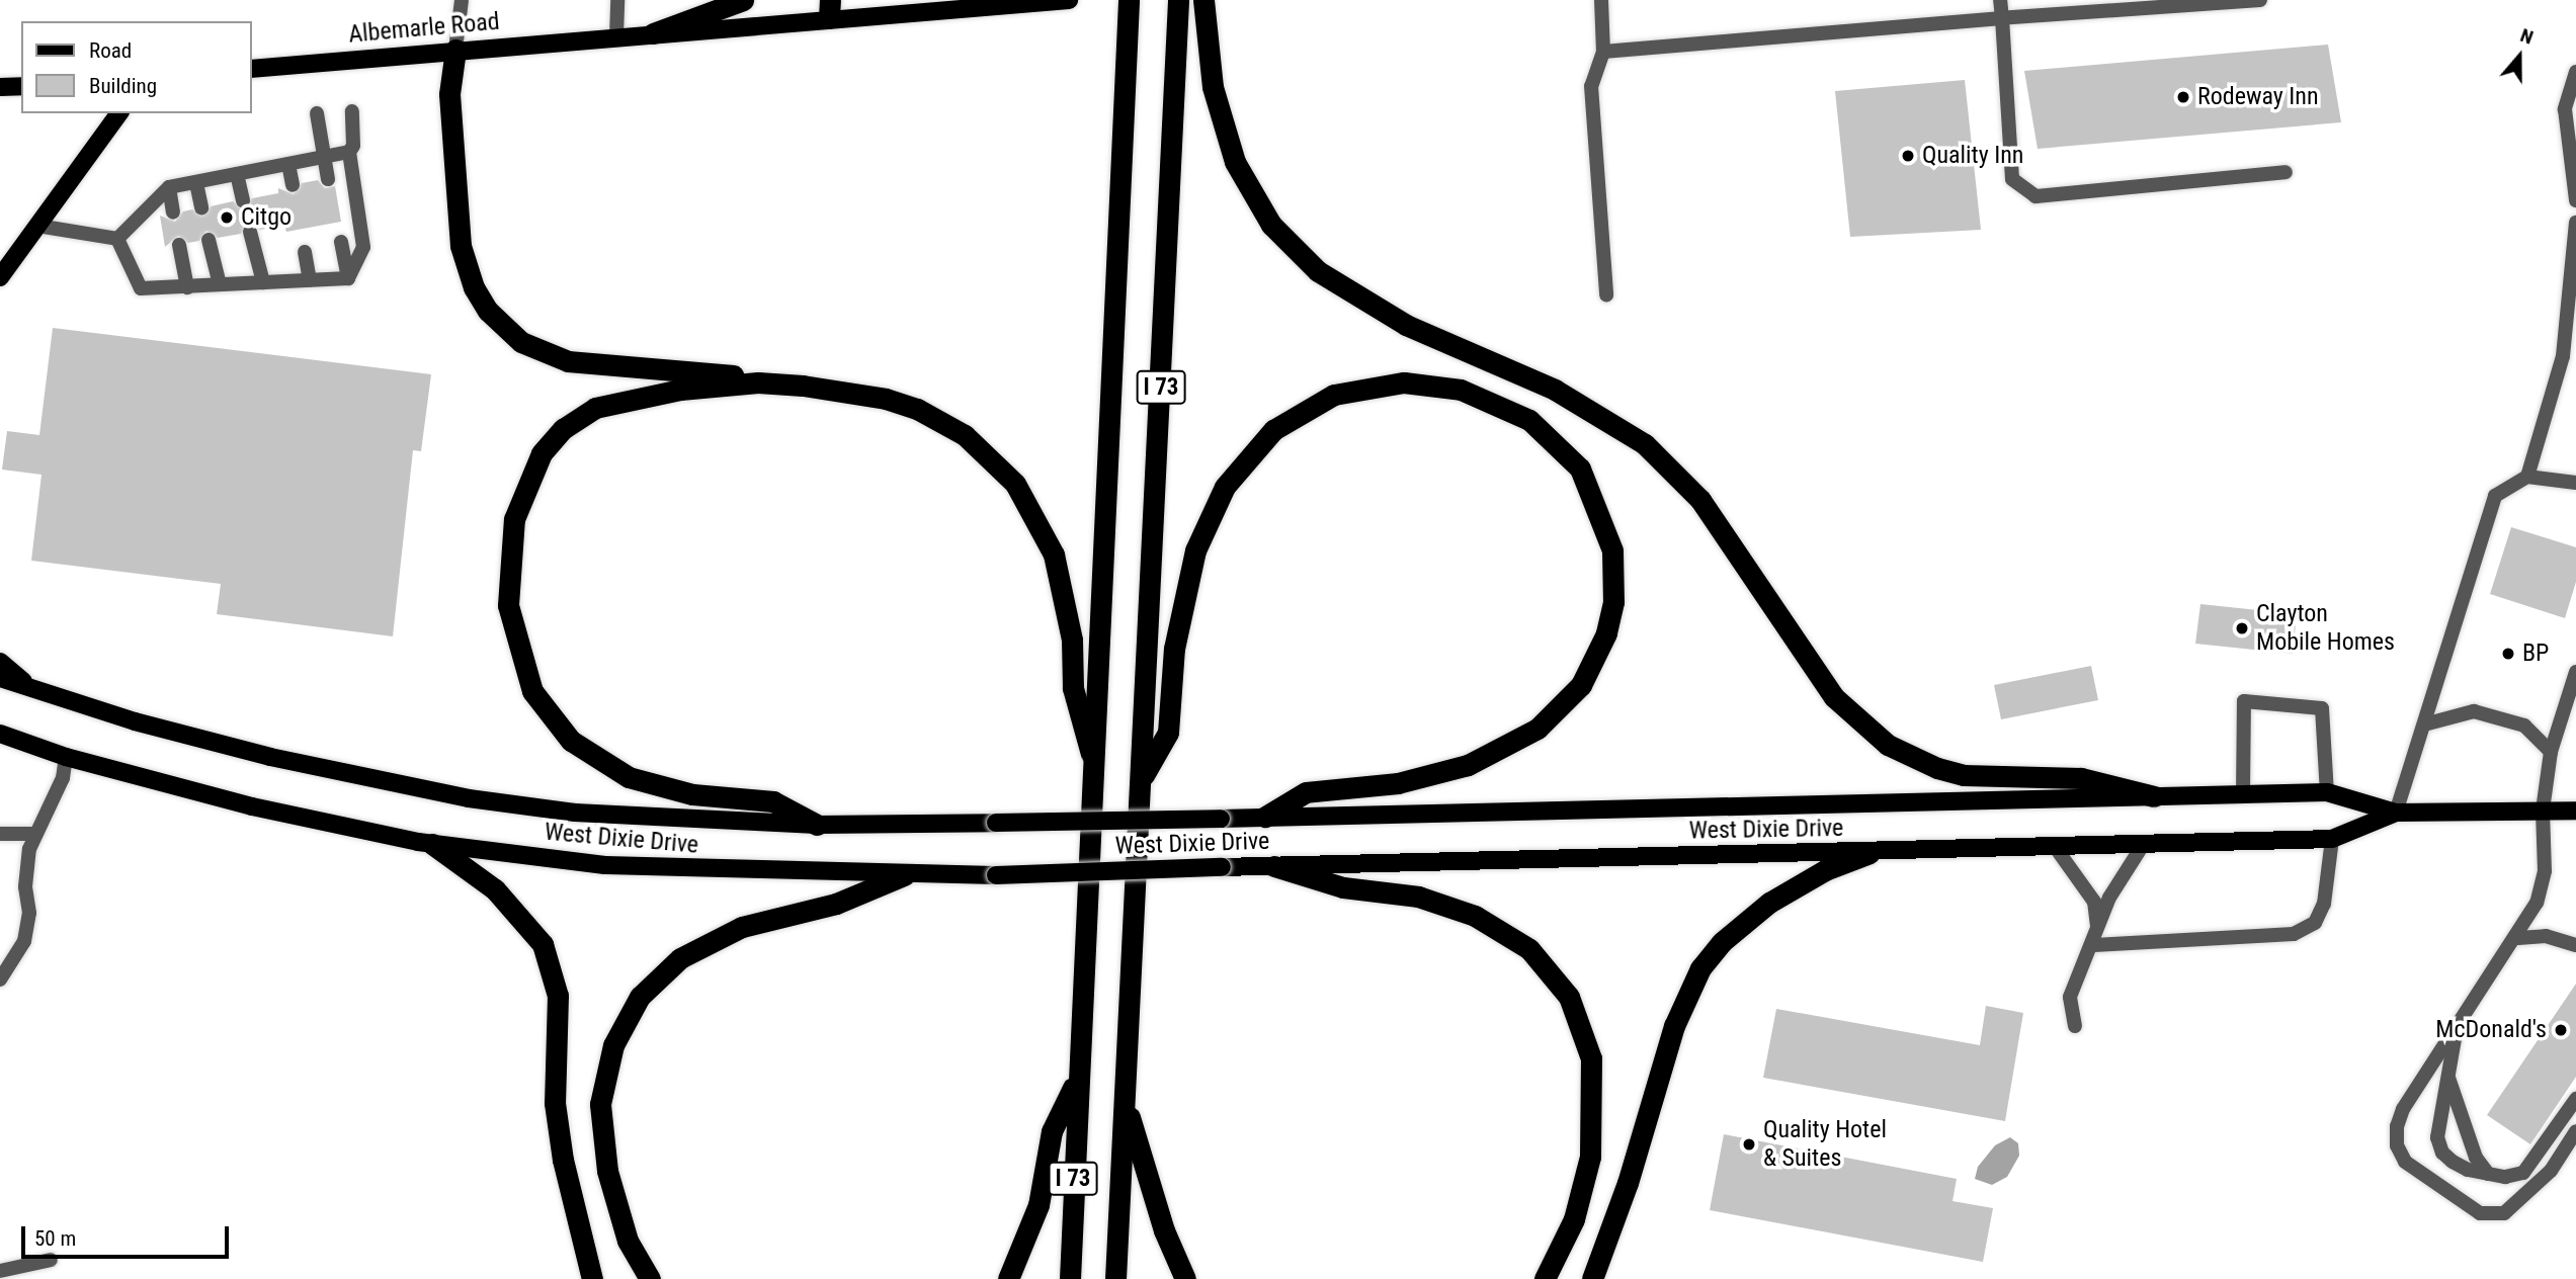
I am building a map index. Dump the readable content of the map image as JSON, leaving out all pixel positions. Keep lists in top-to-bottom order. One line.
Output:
{"streets":{"highway":["I 73"],"main road":["Albemarle Road","West Dixie Drive"]},"places":["Rodeway Inn","Quality Inn","Citgo","Clayton Mobile Homes","BP","McDonald's","Quality Hotel & Suites"],"legend":["Road","Building"],"scale_bar":"50 m","north":"top"}
